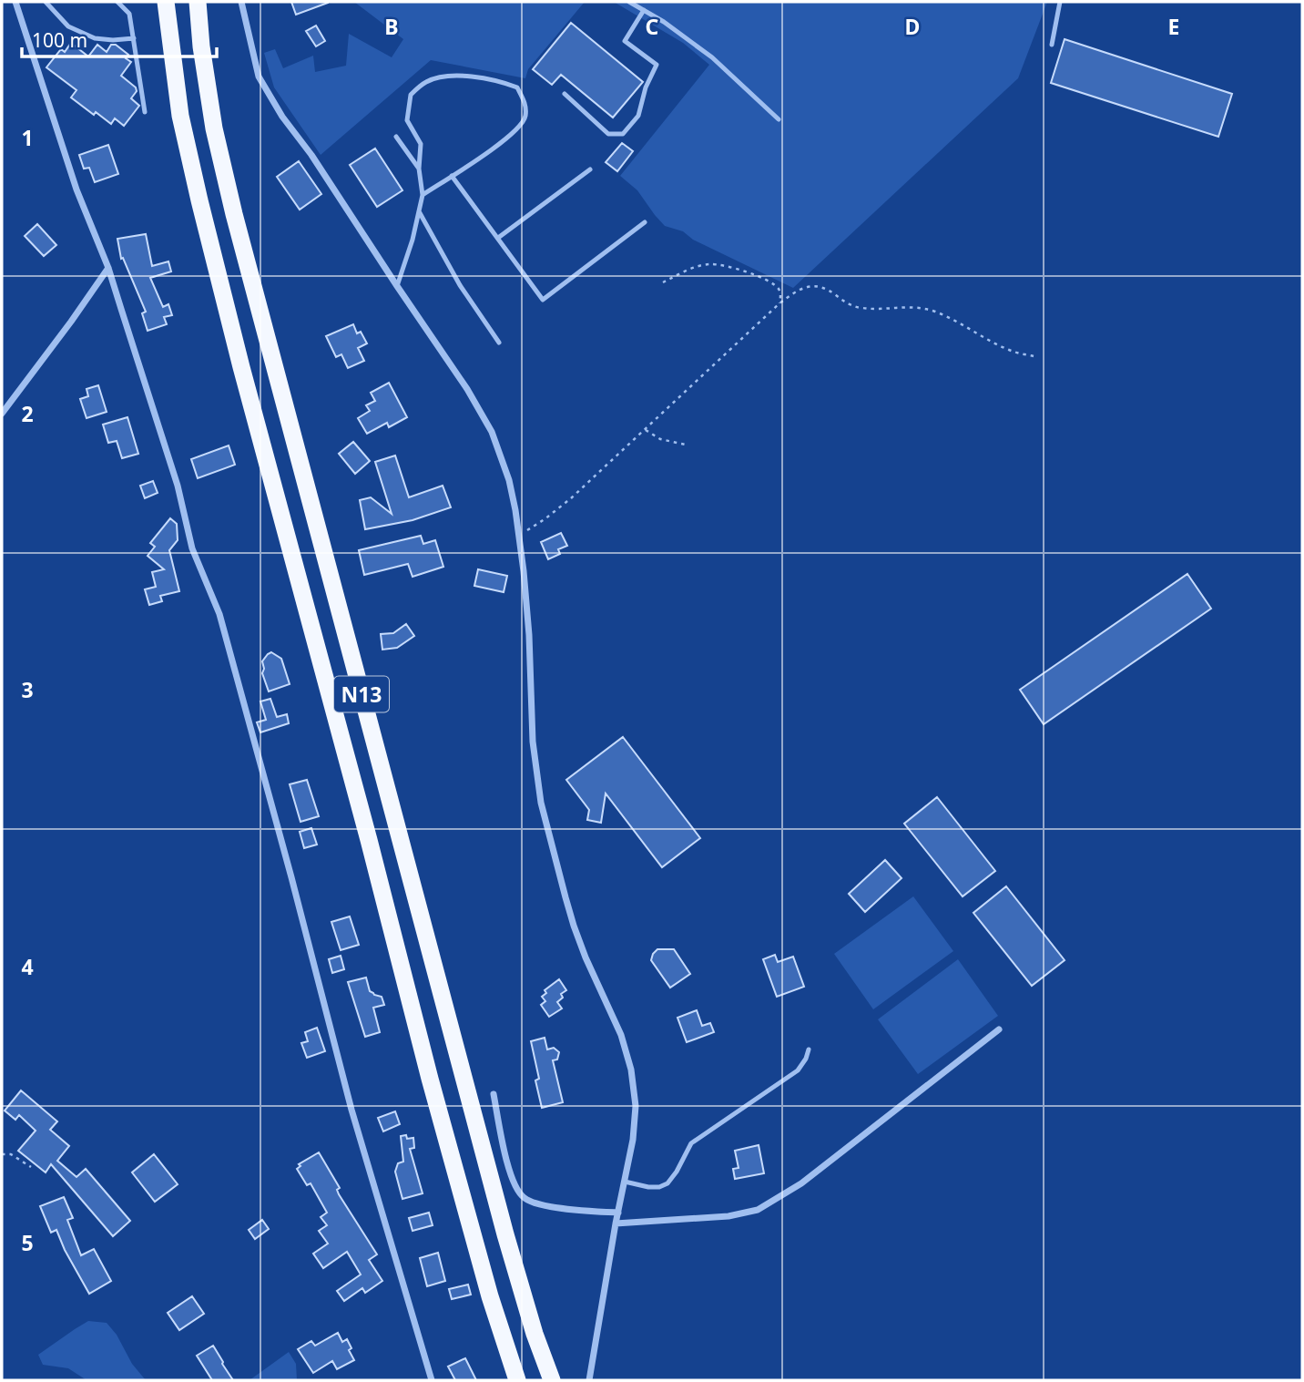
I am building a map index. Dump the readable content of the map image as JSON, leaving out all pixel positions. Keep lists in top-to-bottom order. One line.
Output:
{"streets":{"highway":["N13"]},"scale_bar":"100 m","grid":{"columns":["B","C","D","E"],"rows":["1","2","3","4","5"]}}
